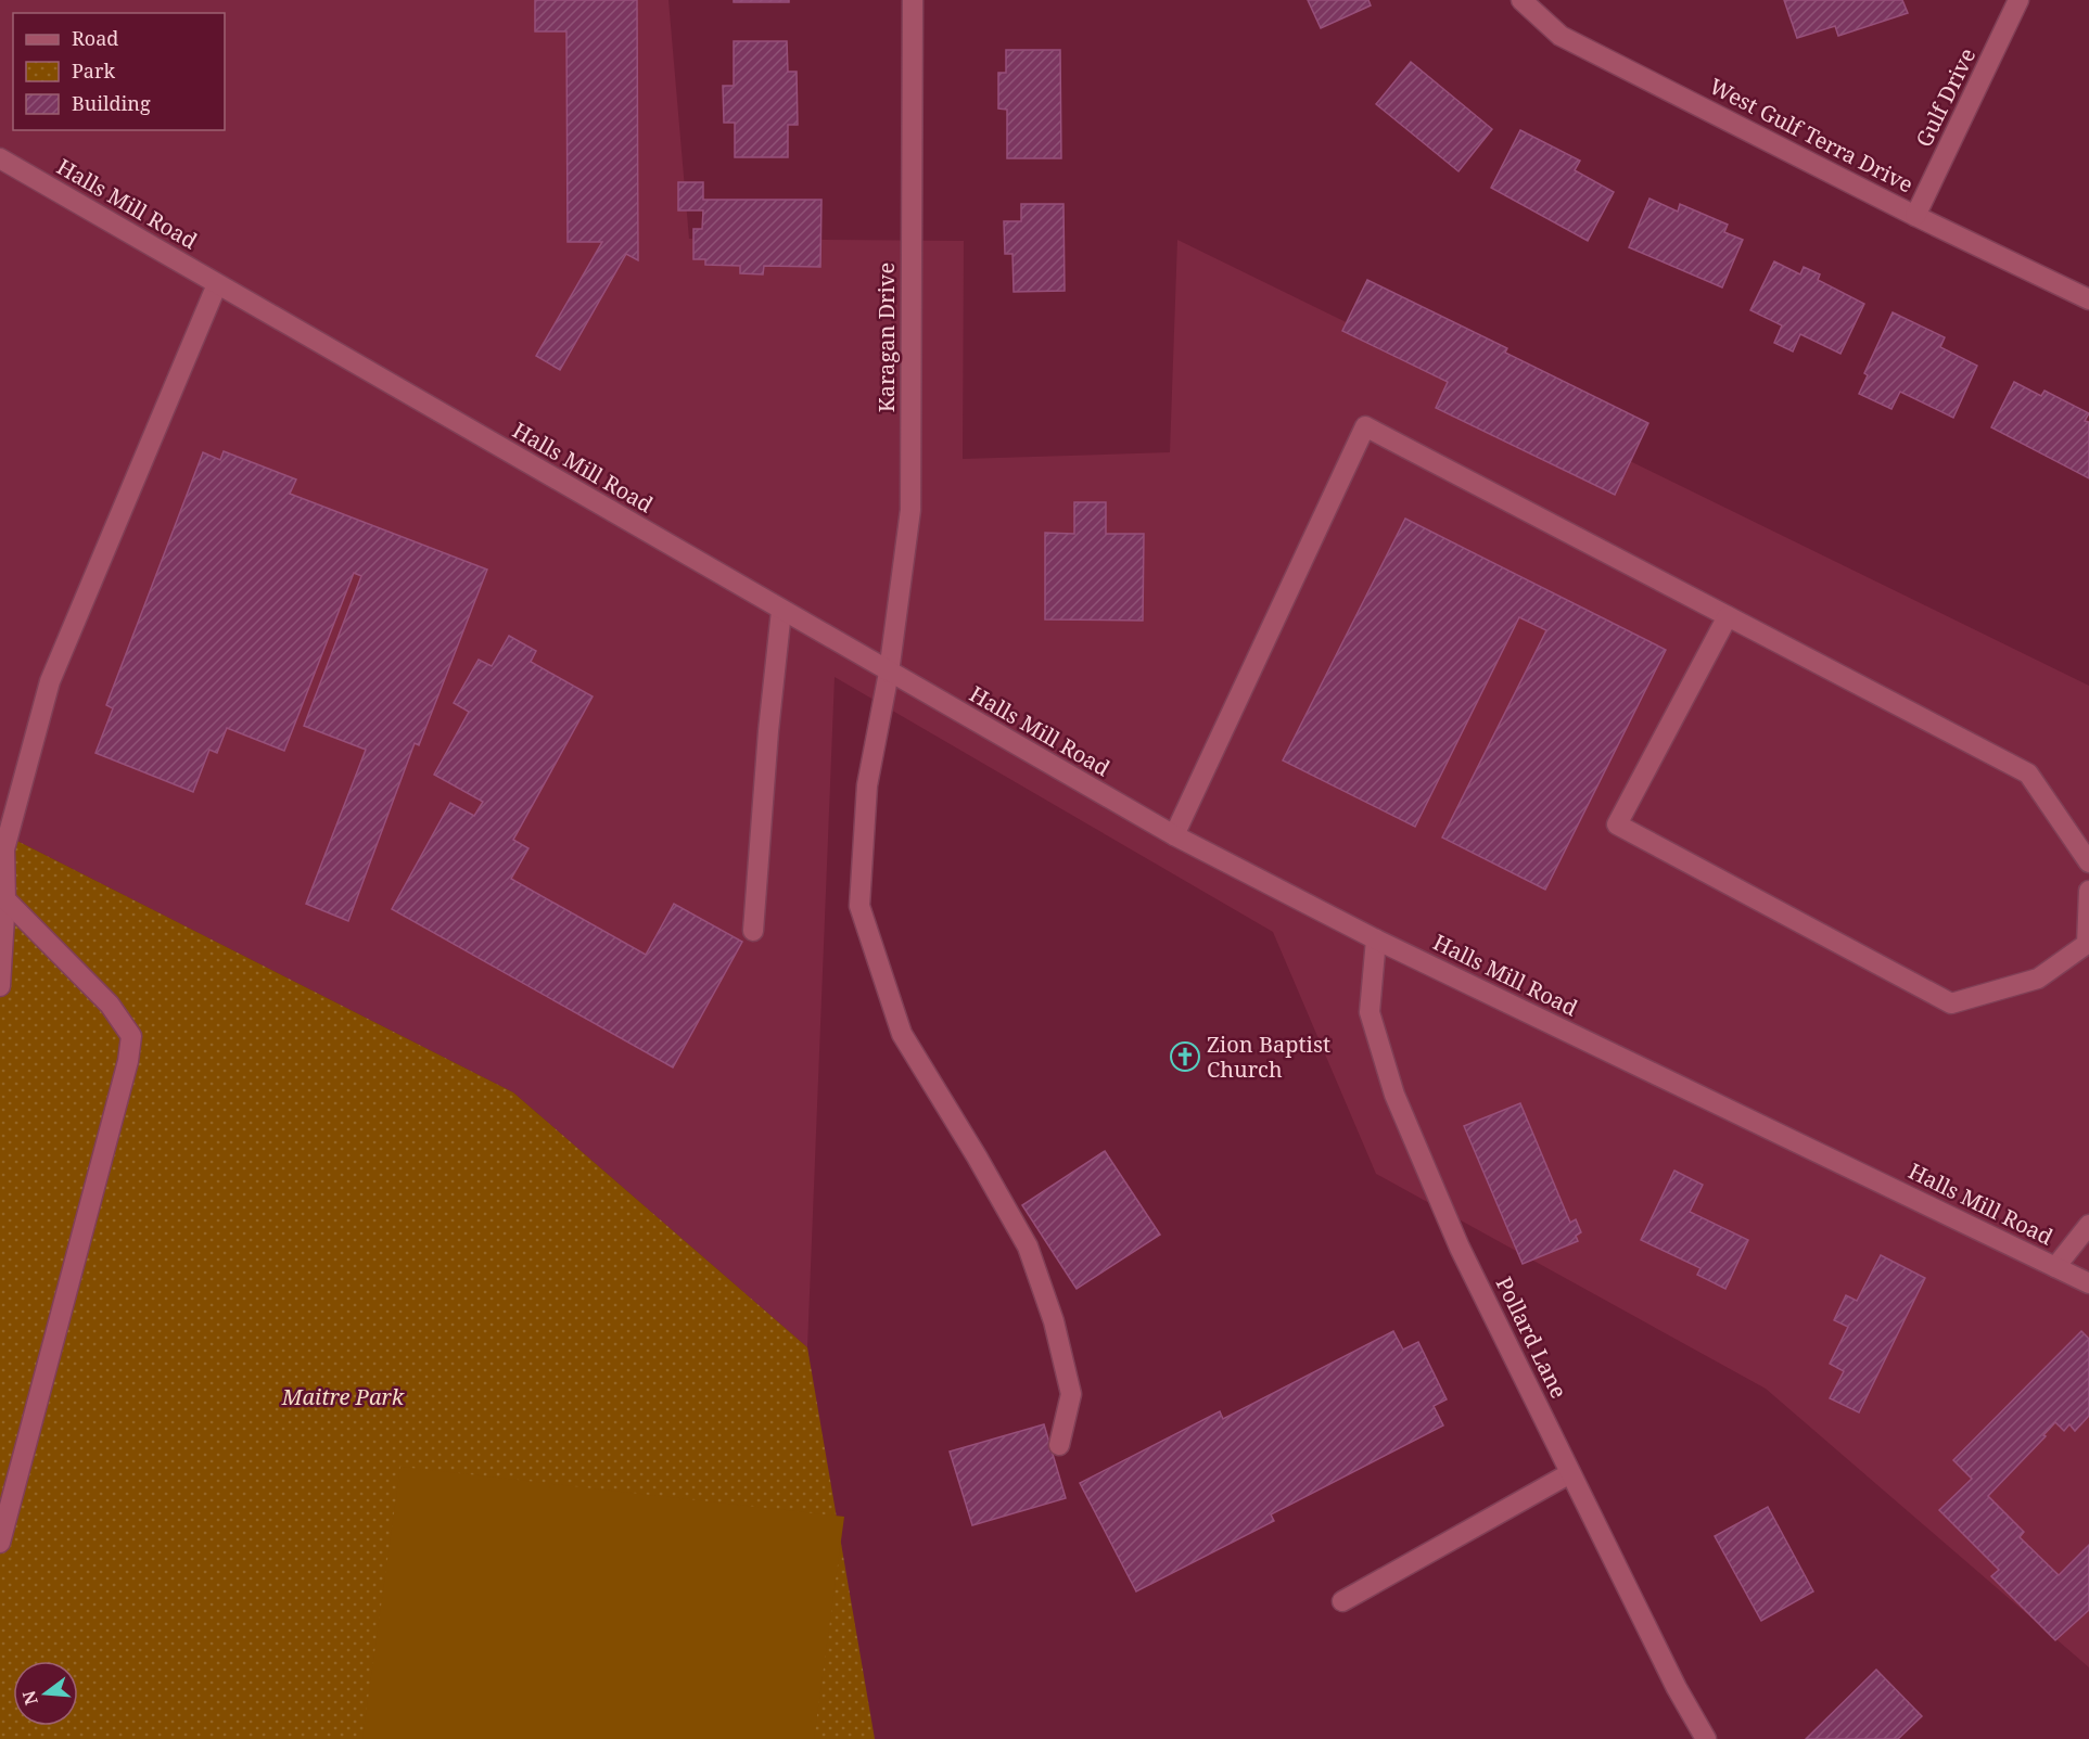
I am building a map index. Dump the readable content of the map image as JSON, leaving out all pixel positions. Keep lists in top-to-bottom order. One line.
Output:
{"streets":{"street":["Gulf Drive","West Gulf Terra Drive","Halls Mill Road","Karagan Drive","Pollard Lane"]},"crossings":[["Gulf Drive","West Gulf Terra Drive"],["Halls Mill Road","Karagan Drive"],["Halls Mill Road","Pollard Lane"]],"parks":["Maitre Park"],"places":{"church":["Zion Baptist Church"]},"legend":["Road","Park","Building"],"north":"left"}
